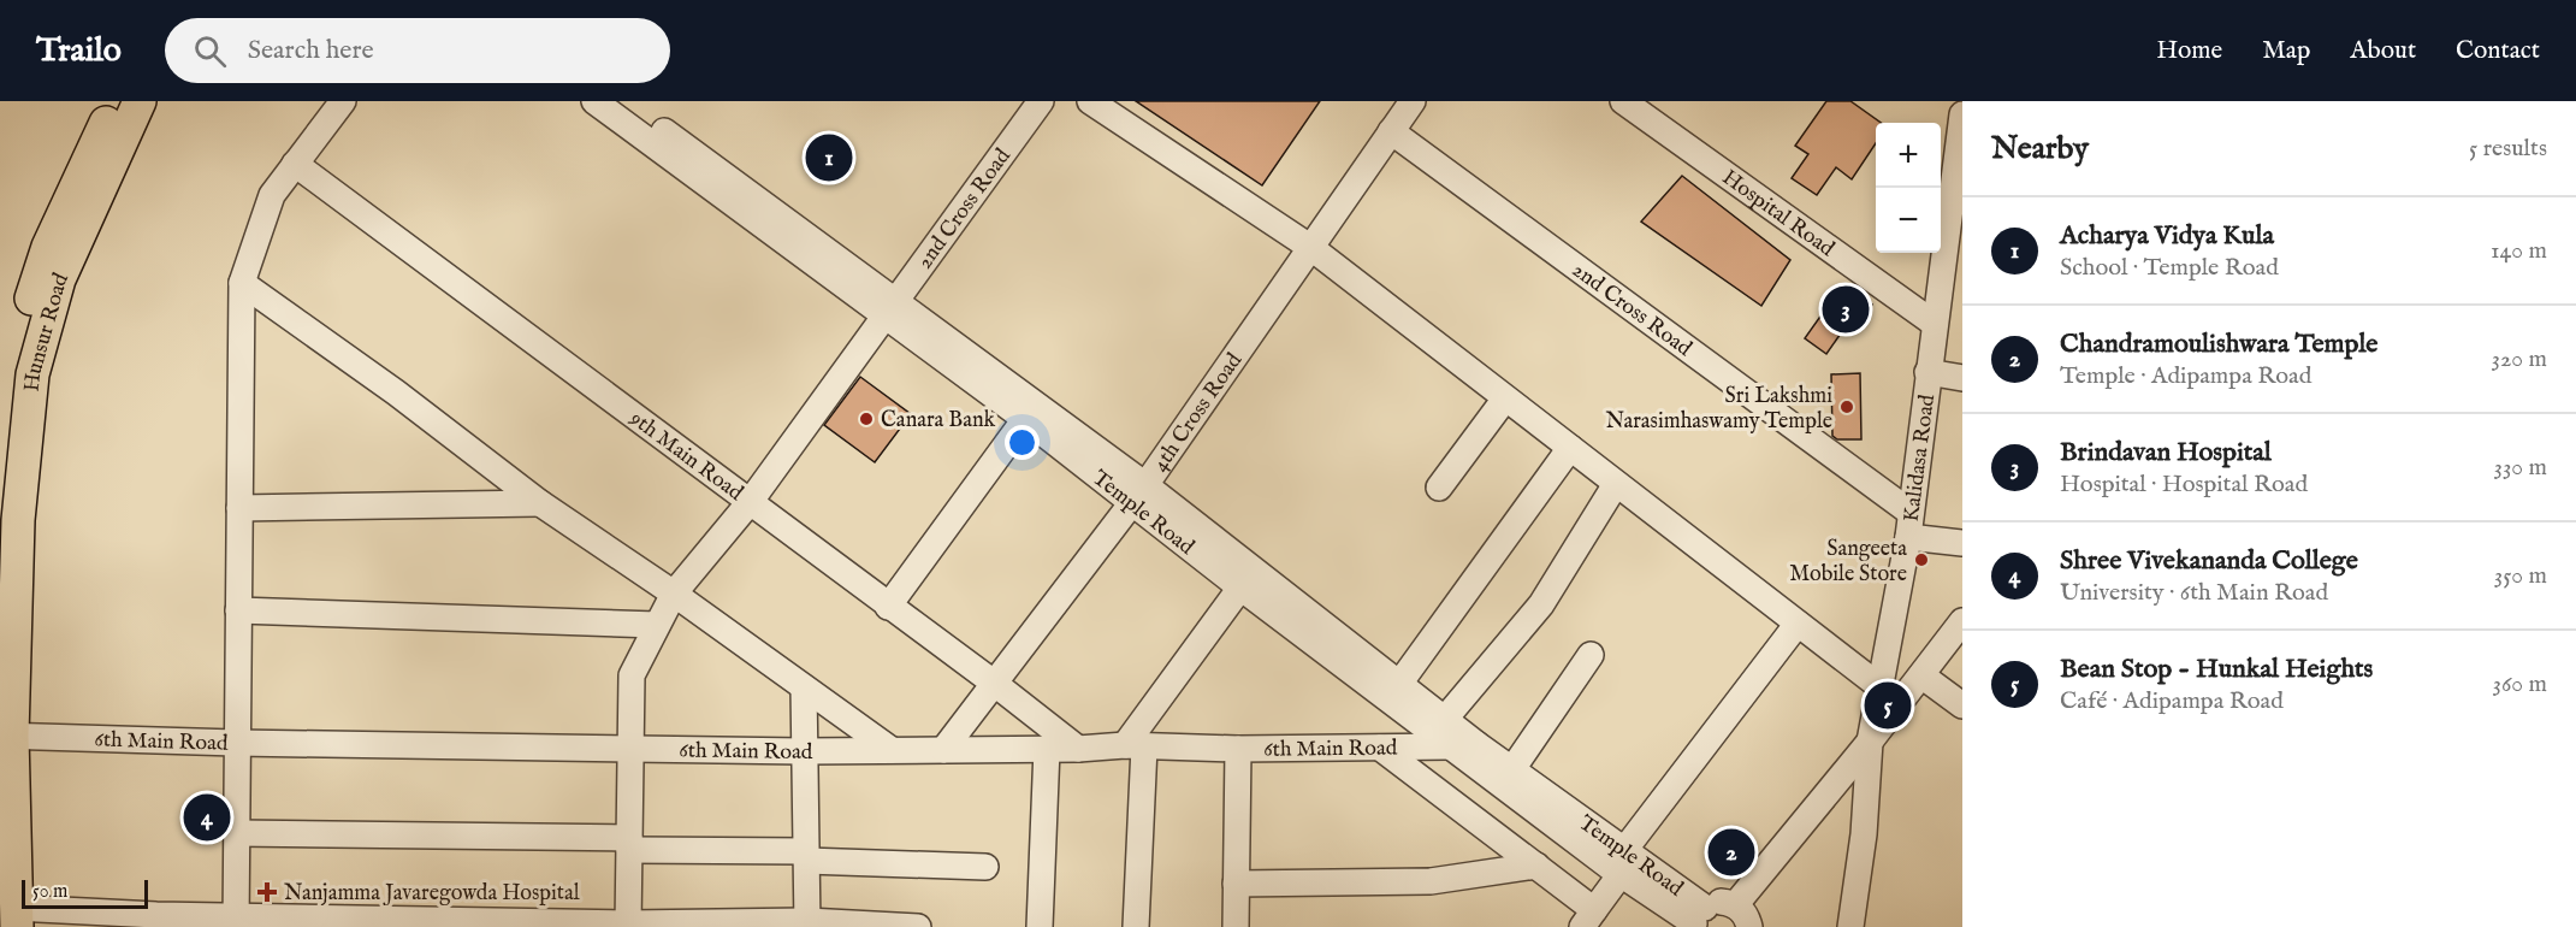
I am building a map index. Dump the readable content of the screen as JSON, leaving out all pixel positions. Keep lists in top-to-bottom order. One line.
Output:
{"streets":{"main road":["Hunsur Road"],"street":["2nd Cross Road","Hospital Road","4th Cross Road","9th Main Road","Kalidasa Road","Temple Road","6th Main Road"]},"crossings":[["2nd Cross Road","4th Cross Road"],["2nd Cross Road","9th Main Road"],["2nd Cross Road","Kalidasa Road"],["2nd Cross Road","Temple Road"],["2nd Cross Road","6th Main Road"],["Hospital Road","Kalidasa Road"],["Hunsur Road","6th Main Road"],["4th Cross Road","9th Main Road"],["4th Cross Road","Temple Road"],["4th Cross Road","6th Main Road"],["9th Main Road","6th Main Road"],["Temple Road","6th Main Road"]],"places":{"other":["Sri Lakshmi Narasimhaswamy Temple","Canara Bank","Sangeeta Mobile Store"],"health":["Nanjamma Javaregowda Hospital"]},"scale_bar":"50 m","page":{"header":"Trailo","search":"Search here","nav":["Home","Map","About","Contact"],"heading":["Nearby","5 results"],"map_buttons":["+","−"],"pins":["1","3","5","4","2"],"list":[{"mark":"1","name":"Acharya Vidya Kula","note":"School · Temple Road","value":"140 m"},{"mark":"2","name":"Chandramoulishwara Temple","note":"Temple · Adipampa Road","value":"320 m"},{"mark":"3","name":"Brindavan Hospital","note":"Hospital · Hospital Road","value":"330 m"},{"mark":"4","name":"Shree Vivekananda College","note":"University · 6th Main Road","value":"350 m"},{"mark":"5","name":"Bean Stop - Hunkal Heights","note":"Café · Adipampa Road","value":"360 m"}],"scale":"50 m"}}
